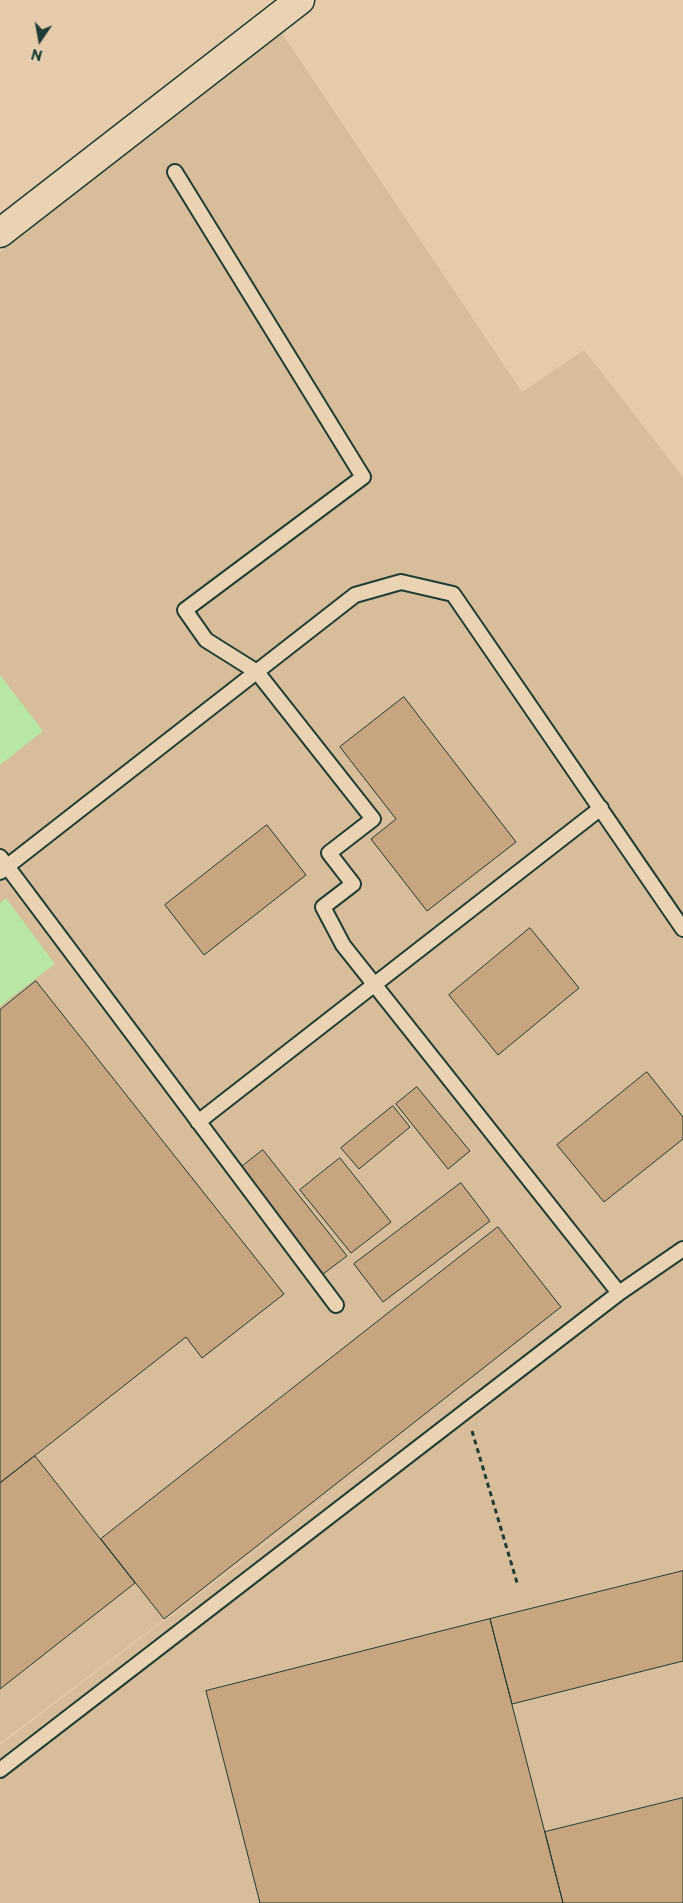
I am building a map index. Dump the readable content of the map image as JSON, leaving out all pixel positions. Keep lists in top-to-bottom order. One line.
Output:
{"north":"bottom"}
